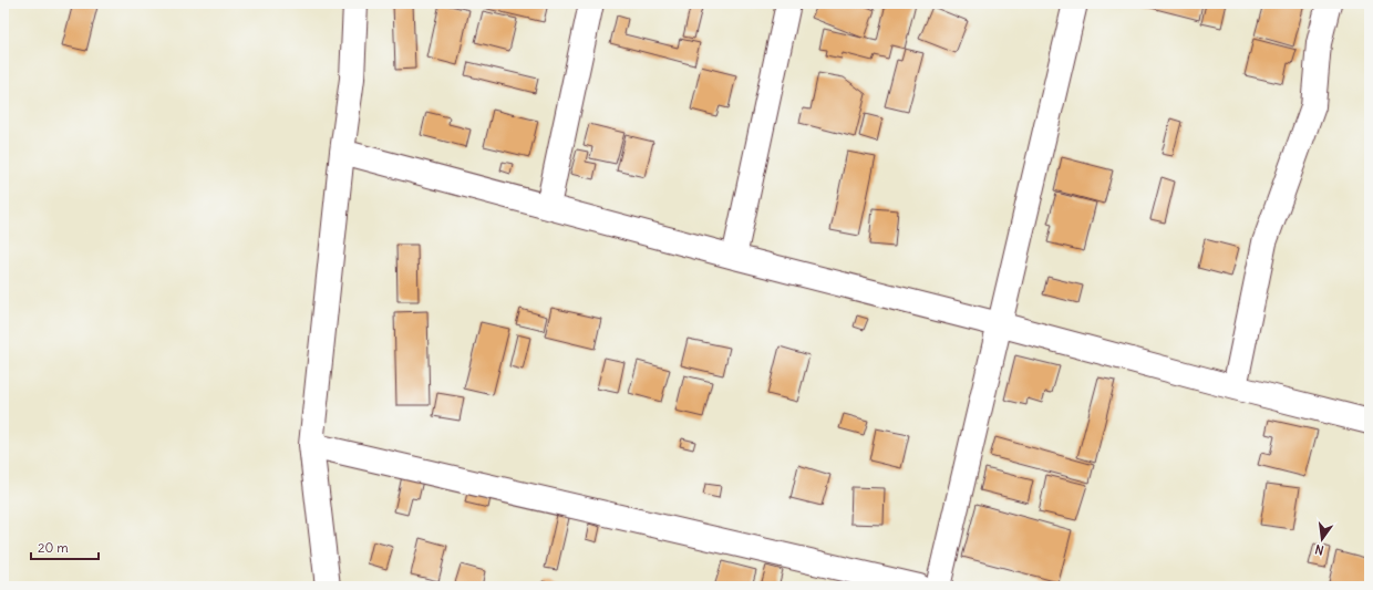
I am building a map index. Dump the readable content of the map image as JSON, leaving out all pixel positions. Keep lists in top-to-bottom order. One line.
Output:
{"scale_bar":"20 m","north":"bottom"}
